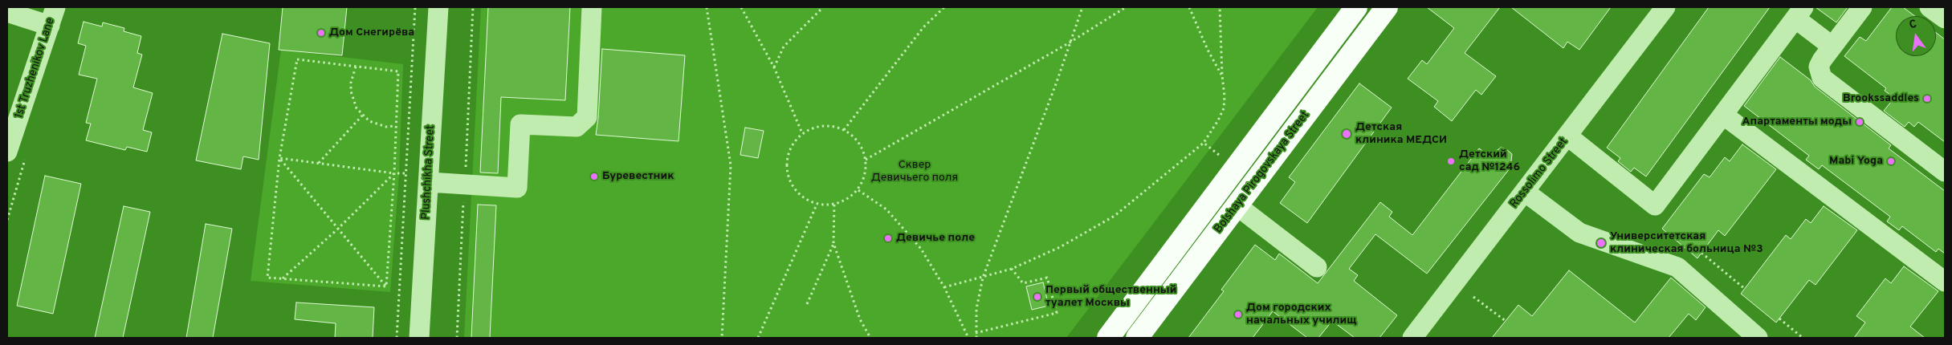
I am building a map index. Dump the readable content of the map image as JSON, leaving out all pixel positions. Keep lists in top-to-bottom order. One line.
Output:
{"streets":{"main road":["Bolshaya Pirogovskaya Street"],"street":["1st Truzhenikov Lane","Plushchikha Street","Rossolimo Street"]},"parks":["Сквер Девичьего поля"],"places":["Дом Снегирёва","Brookssaddles","Апартаменты моды","Детская клиника МЕДСИ","Детский сад №1246","Mabi Yoga","Буревестник","Девичье поле","Университетская клиническая больница №3","Первый общественный туалет Москвы","Дом городских начальных училищ"],"north":"top"}
